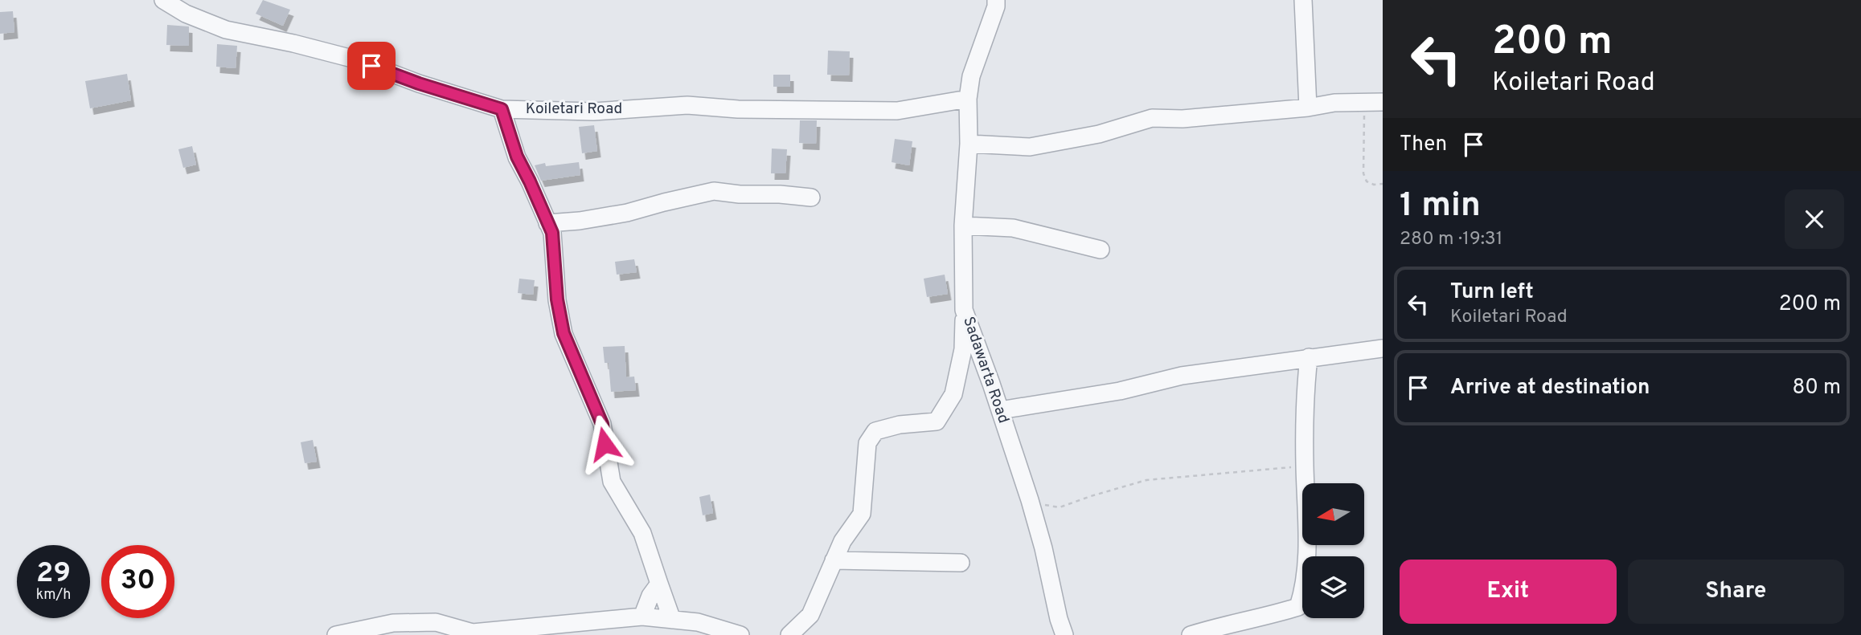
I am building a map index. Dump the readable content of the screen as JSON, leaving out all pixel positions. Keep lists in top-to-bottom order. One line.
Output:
{"streets":{"street":["Koiletari Road","Sadawarta Road"]},"crossings":[["Koiletari Road","Sadawarta Road"]],"north":"left","page":{"turn":["200 m","Koiletari Road"],"then":"Then","heading":["1 min","280 m · 19:31"],"list":[{"name":"Turn left","note":"Koiletari Road","value":"200 m"},{"name":"Arrive at destination","value":"80 m"}],"speed":"29 km/h","limit":"30","buttons":["Exit","Share"]}}
